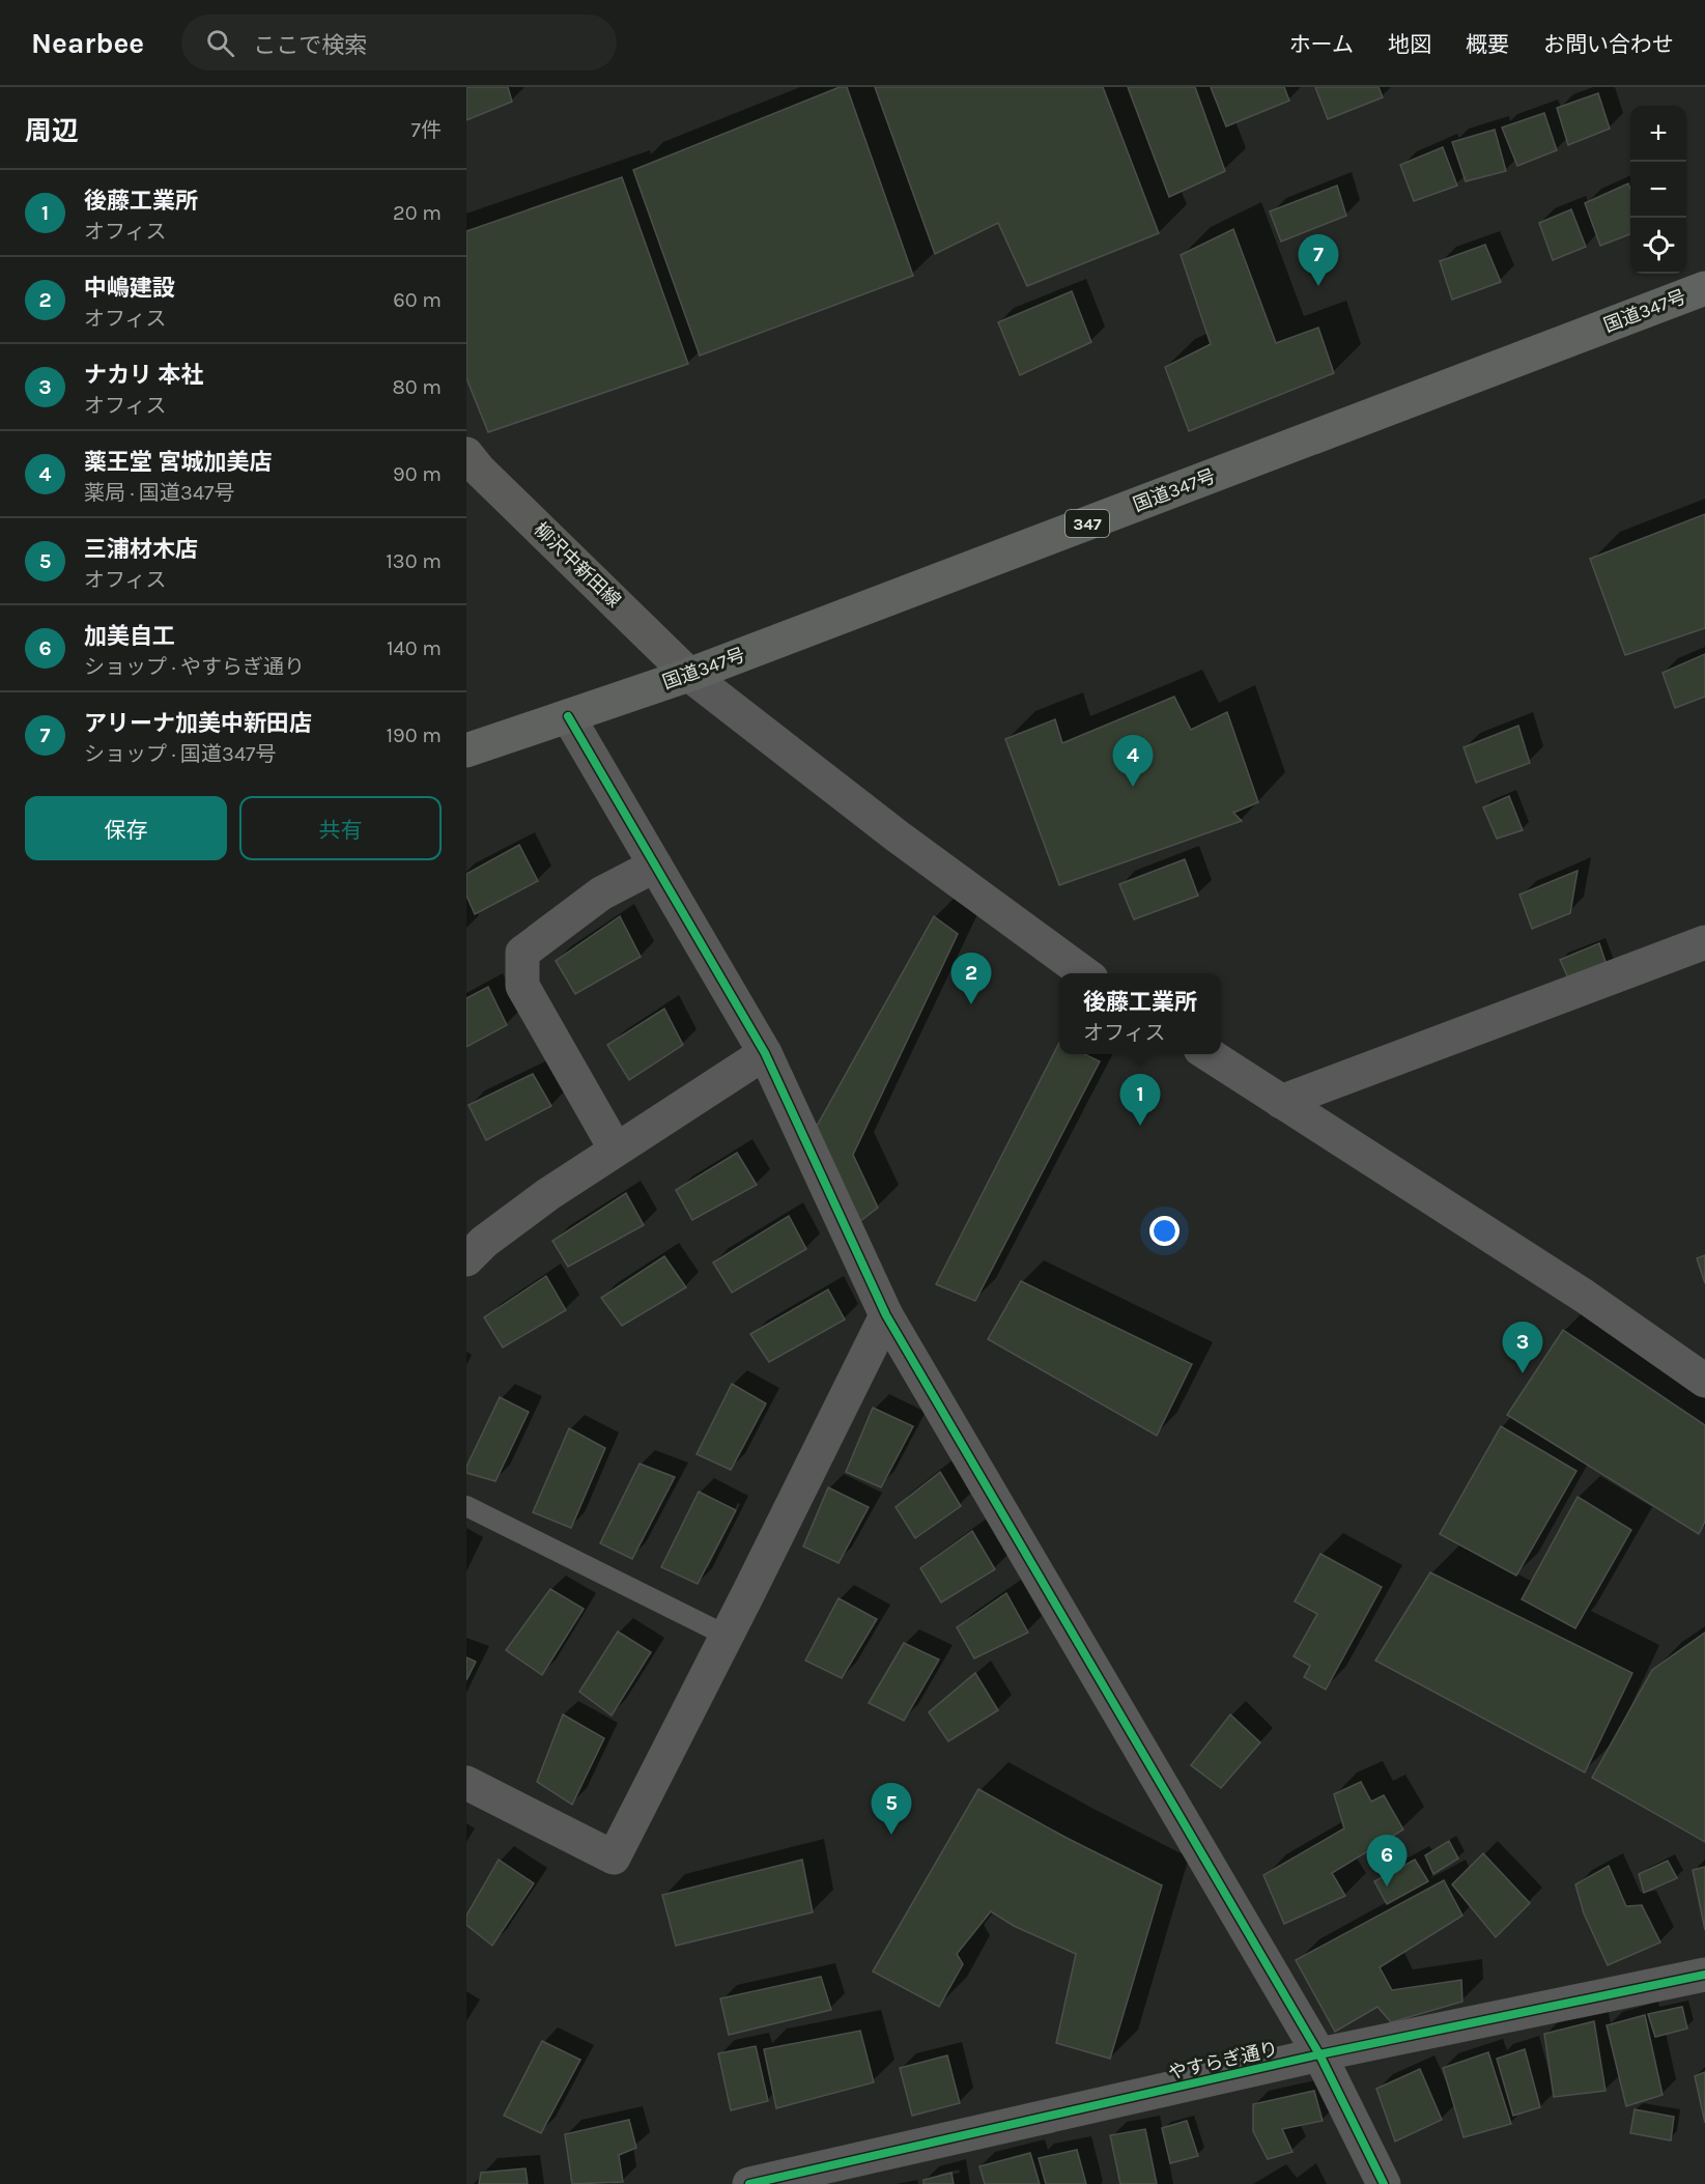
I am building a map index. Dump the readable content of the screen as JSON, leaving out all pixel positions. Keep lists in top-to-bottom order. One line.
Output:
{"streets":{"highway":["国道347号","347"],"main road":["柳沢中新田線"],"street":["やすらぎ通り"]},"crossings":[["国道347号","柳沢中新田線"]],"page":{"header":"Nearbee","search":"ここで検索","nav":["ホーム","地図","概要","お問い合わせ"],"heading":["周辺","7件"],"map_buttons":["+","−"],"list":[{"mark":"1","name":"後藤工業所","note":"オフィス","value":"20 m"},{"mark":"2","name":"中嶋建設","note":"オフィス","value":"60 m"},{"mark":"3","name":"ナカリ 本社","note":"オフィス","value":"80 m"},{"mark":"4","name":"薬王堂 宮城加美店","note":"薬局 · 国道347号","value":"90 m"},{"mark":"5","name":"三浦材木店","note":"オフィス","value":"130 m"},{"mark":"6","name":"加美自工","note":"ショップ · やすらぎ通り","value":"140 m"},{"mark":"7","name":"アリーナ加美中新田店","note":"ショップ · 国道347号","value":"190 m"}],"pins":["7","4","2","1","3","5","6"],"buttons":["保存","共有"],"popup":["後藤工業所","オフィス"]}}
